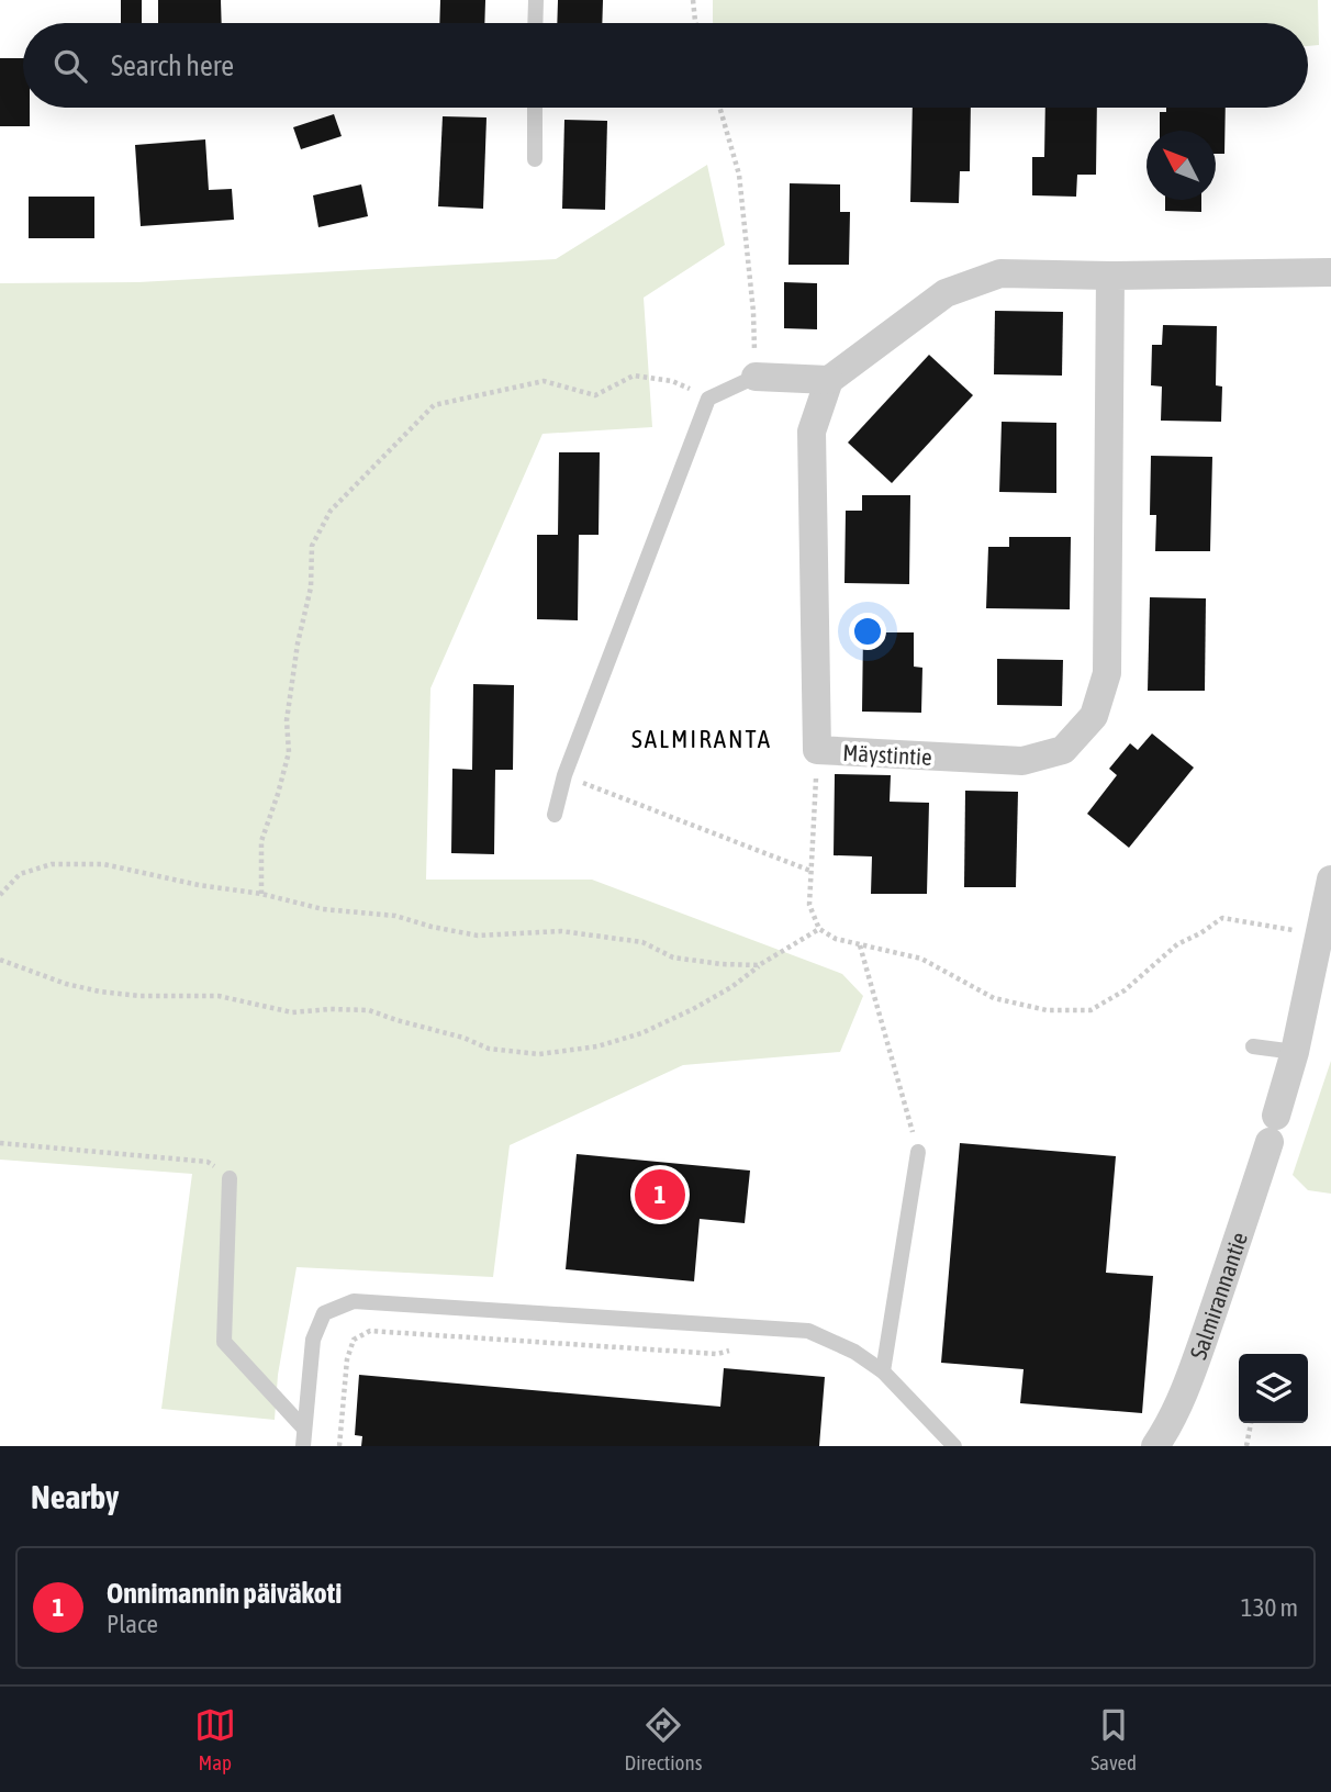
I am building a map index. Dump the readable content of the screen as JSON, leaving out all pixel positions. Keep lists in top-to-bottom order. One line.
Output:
{"streets":{"street":["Mäystintie","Salmirannantie"]},"districts":["SALMIRANTA"],"north":"top left","page":{"search":"Search here","pins":"1","heading":"Nearby","list":[{"mark":"1","name":"Onnimannin päiväkoti","note":"Place","value":"130 m"}],"nav":["Map","Directions","Saved"]}}
